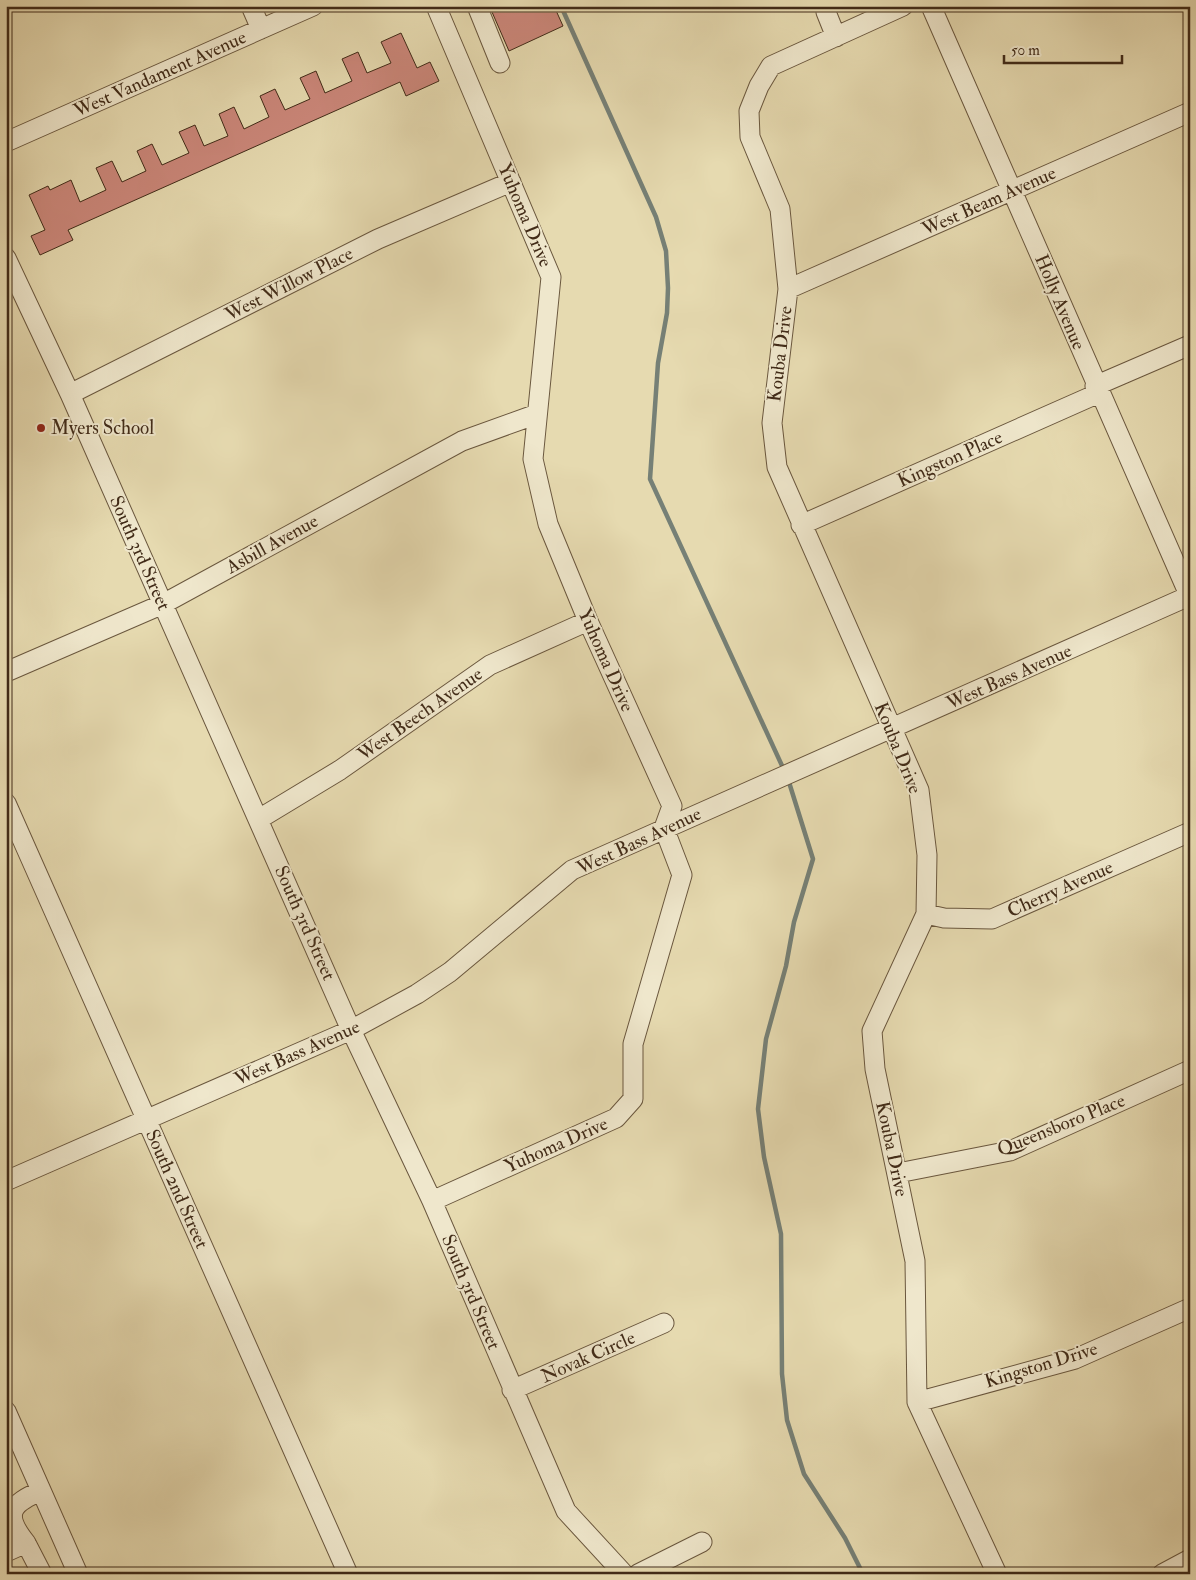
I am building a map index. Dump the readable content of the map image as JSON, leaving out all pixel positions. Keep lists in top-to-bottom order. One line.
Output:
{"streets":{"street":["West Vandament Avenue","West Beam Avenue","Yuhoma Drive","West Willow Place","Holly Avenue","Kouba Drive","Kingston Place","Asbill Avenue","South 3rd Street","West Bass Avenue","West Beech Avenue","Cherry Avenue","Queensboro Place","South 2nd Street","Novak Circle","Kingston Drive"]},"crossings":[["West Beam Avenue","Holly Avenue"],["West Beam Avenue","Kouba Drive"],["Yuhoma Drive","West Willow Place"],["Yuhoma Drive","Asbill Avenue"],["Yuhoma Drive","South 3rd Street"],["Yuhoma Drive","West Bass Avenue"],["Yuhoma Drive","West Beech Avenue"],["West Willow Place","South 3rd Street"],["Holly Avenue","Kingston Place"],["Holly Avenue","West Bass Avenue"],["Kouba Drive","Kingston Place"],["Kouba Drive","West Bass Avenue"],["Kouba Drive","Cherry Avenue"],["Kouba Drive","Queensboro Place"],["Kouba Drive","Kingston Drive"],["Asbill Avenue","South 3rd Street"],["South 3rd Street","West Bass Avenue"],["South 3rd Street","West Beech Avenue"],["South 3rd Street","Novak Circle"],["West Bass Avenue","South 2nd Street"]],"places":["Myers School"],"scale_bar":"50 m"}
